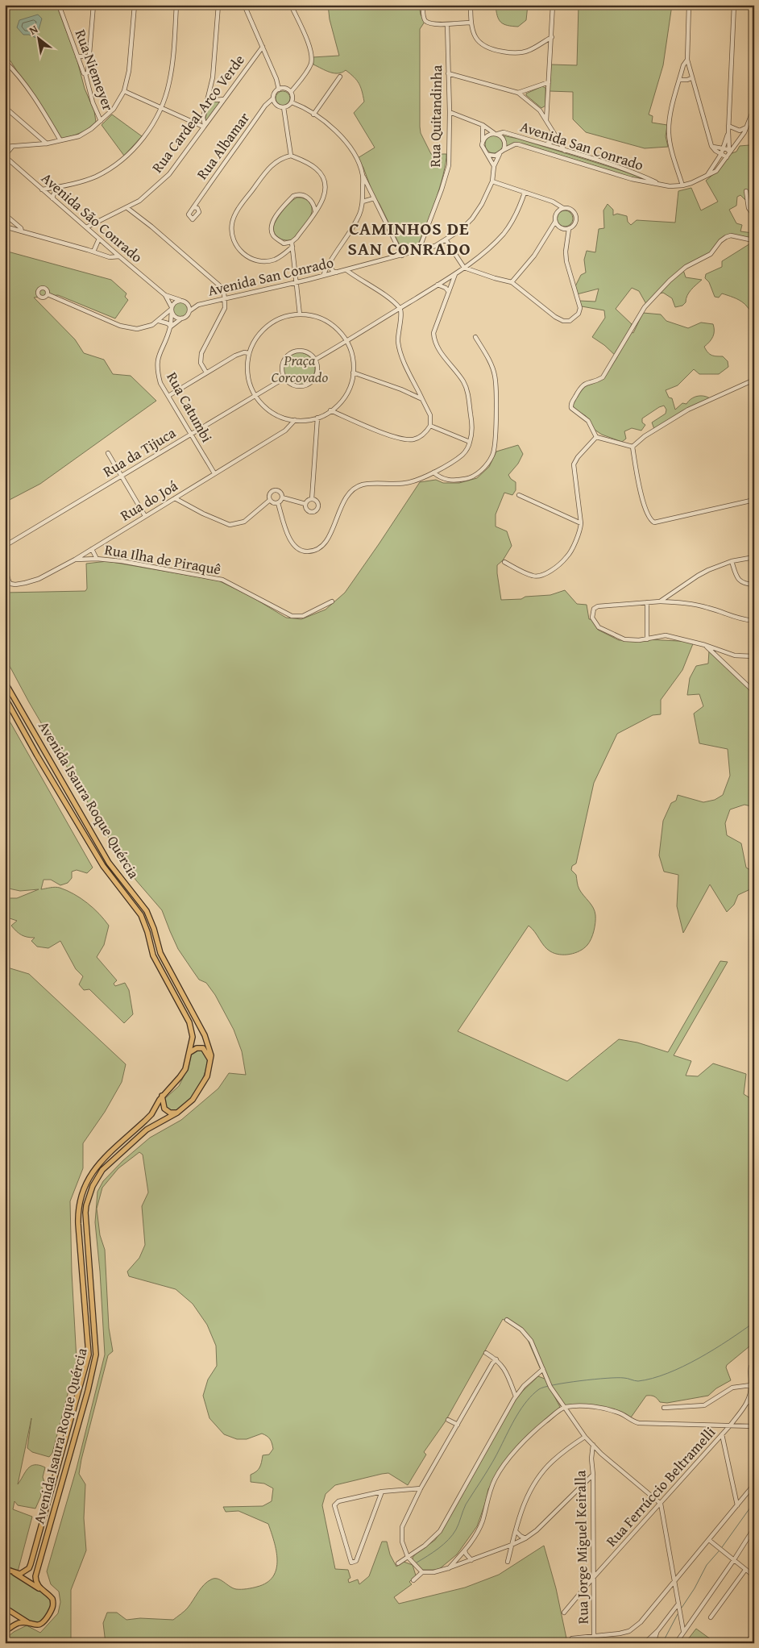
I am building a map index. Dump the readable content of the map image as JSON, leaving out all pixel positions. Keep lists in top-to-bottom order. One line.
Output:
{"streets":{"main road":["Avenida Isaura Roque Quércia"],"street":["Rua Niemeyer","Rua Cardeal Arco Verde","Rua Quitandinha","Rua Albamar","Avenida San Conrado","Avenida São Conrado","Rua Catumbi","Rua da Tijuca","Rua do Joá","Rua Ilha de Piraquê","Rua Ferrúccio Beltramelli","Rua Jorge Miguel Keiralla"]},"crossings":[["Rua Cardeal Arco Verde","Avenida São Conrado"],["Rua Quitandinha","Avenida San Conrado"],["Avenida San Conrado","Avenida São Conrado"],["Avenida San Conrado","Rua Catumbi"],["Avenida São Conrado","Rua Catumbi"],["Rua Catumbi","Rua da Tijuca"],["Rua Catumbi","Rua do Joá"],["Rua do Joá","Rua Ilha de Piraquê"],["Rua Ferrúccio Beltramelli","Rua Jorge Miguel Keiralla"]],"districts":["CAMINHOS DE SAN CONRADO"],"parks":["Praça Corcovado"],"north":"top left"}
